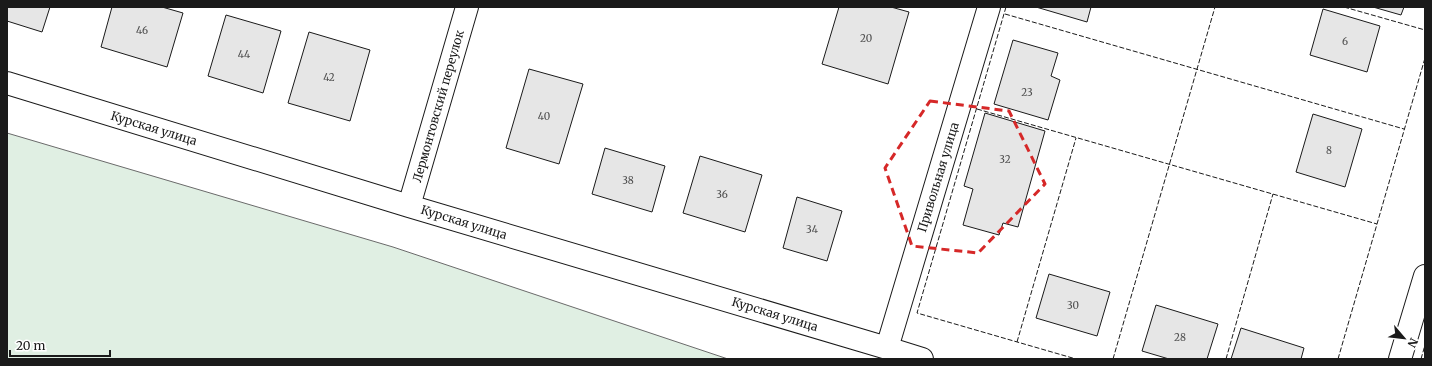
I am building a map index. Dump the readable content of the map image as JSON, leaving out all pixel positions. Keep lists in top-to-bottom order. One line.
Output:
{"streets":{"street":["Лермонтовский переулок","Курская улица","Привольная улица"]},"crossings":[["Лермонтовский переулок","Курская улица"],["Курская улица","Привольная улица"]],"house_numbers":["46","20","6","44","42","23","40","8","32","38","36","34","30","28"],"scale_bar":"20 m","north":"bottom right"}
